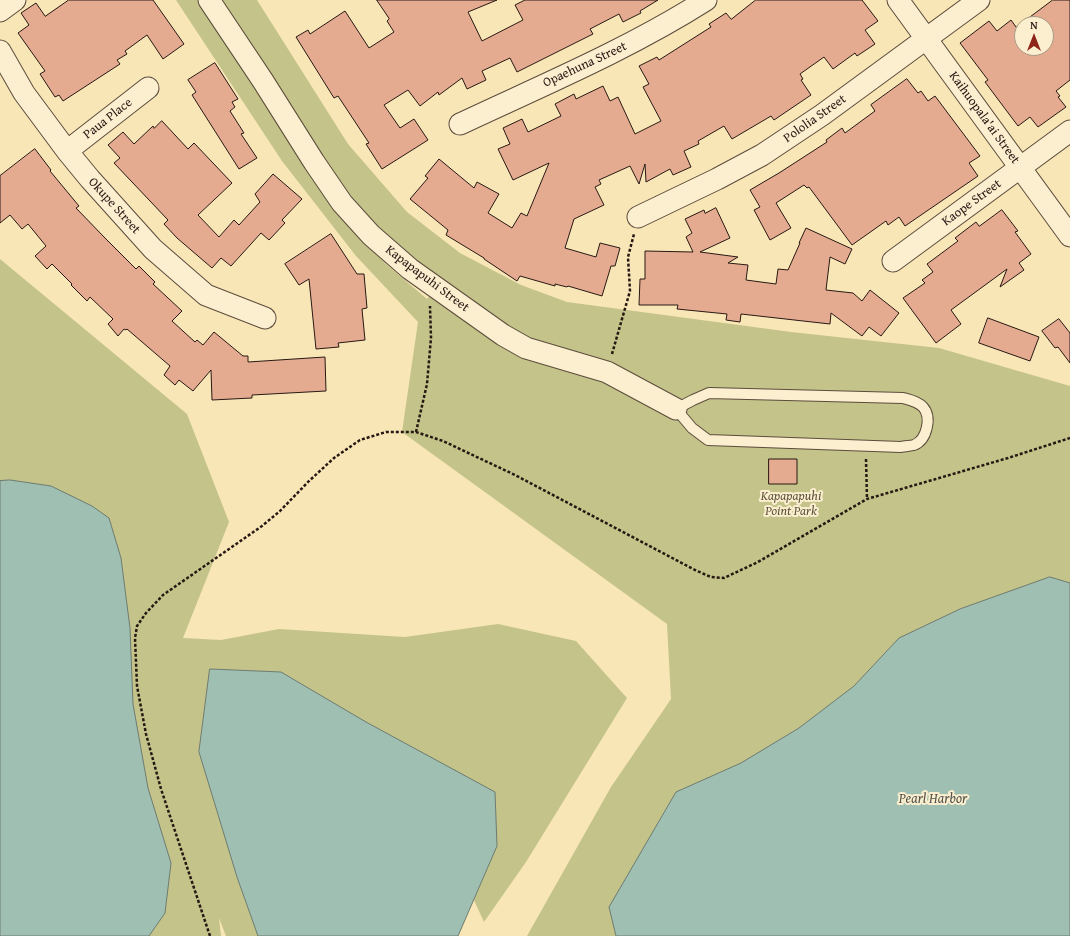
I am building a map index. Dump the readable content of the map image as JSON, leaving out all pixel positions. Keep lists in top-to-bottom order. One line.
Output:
{"streets":{"street":["Opaehuna Street","Kaihuopala'ai Street","Paua Place","Pololia Street","Kaope Street","Okupe Street","Kapapapuhi Street"]},"crossings":[["Kaihuopala'ai Street","Pololia Street"],["Kaihuopala'ai Street","Kaope Street"],["Paua Place","Okupe Street"]],"water":["Pearl Harbor"],"parks":["Kapapapuhi Point Park"],"north":"top"}
